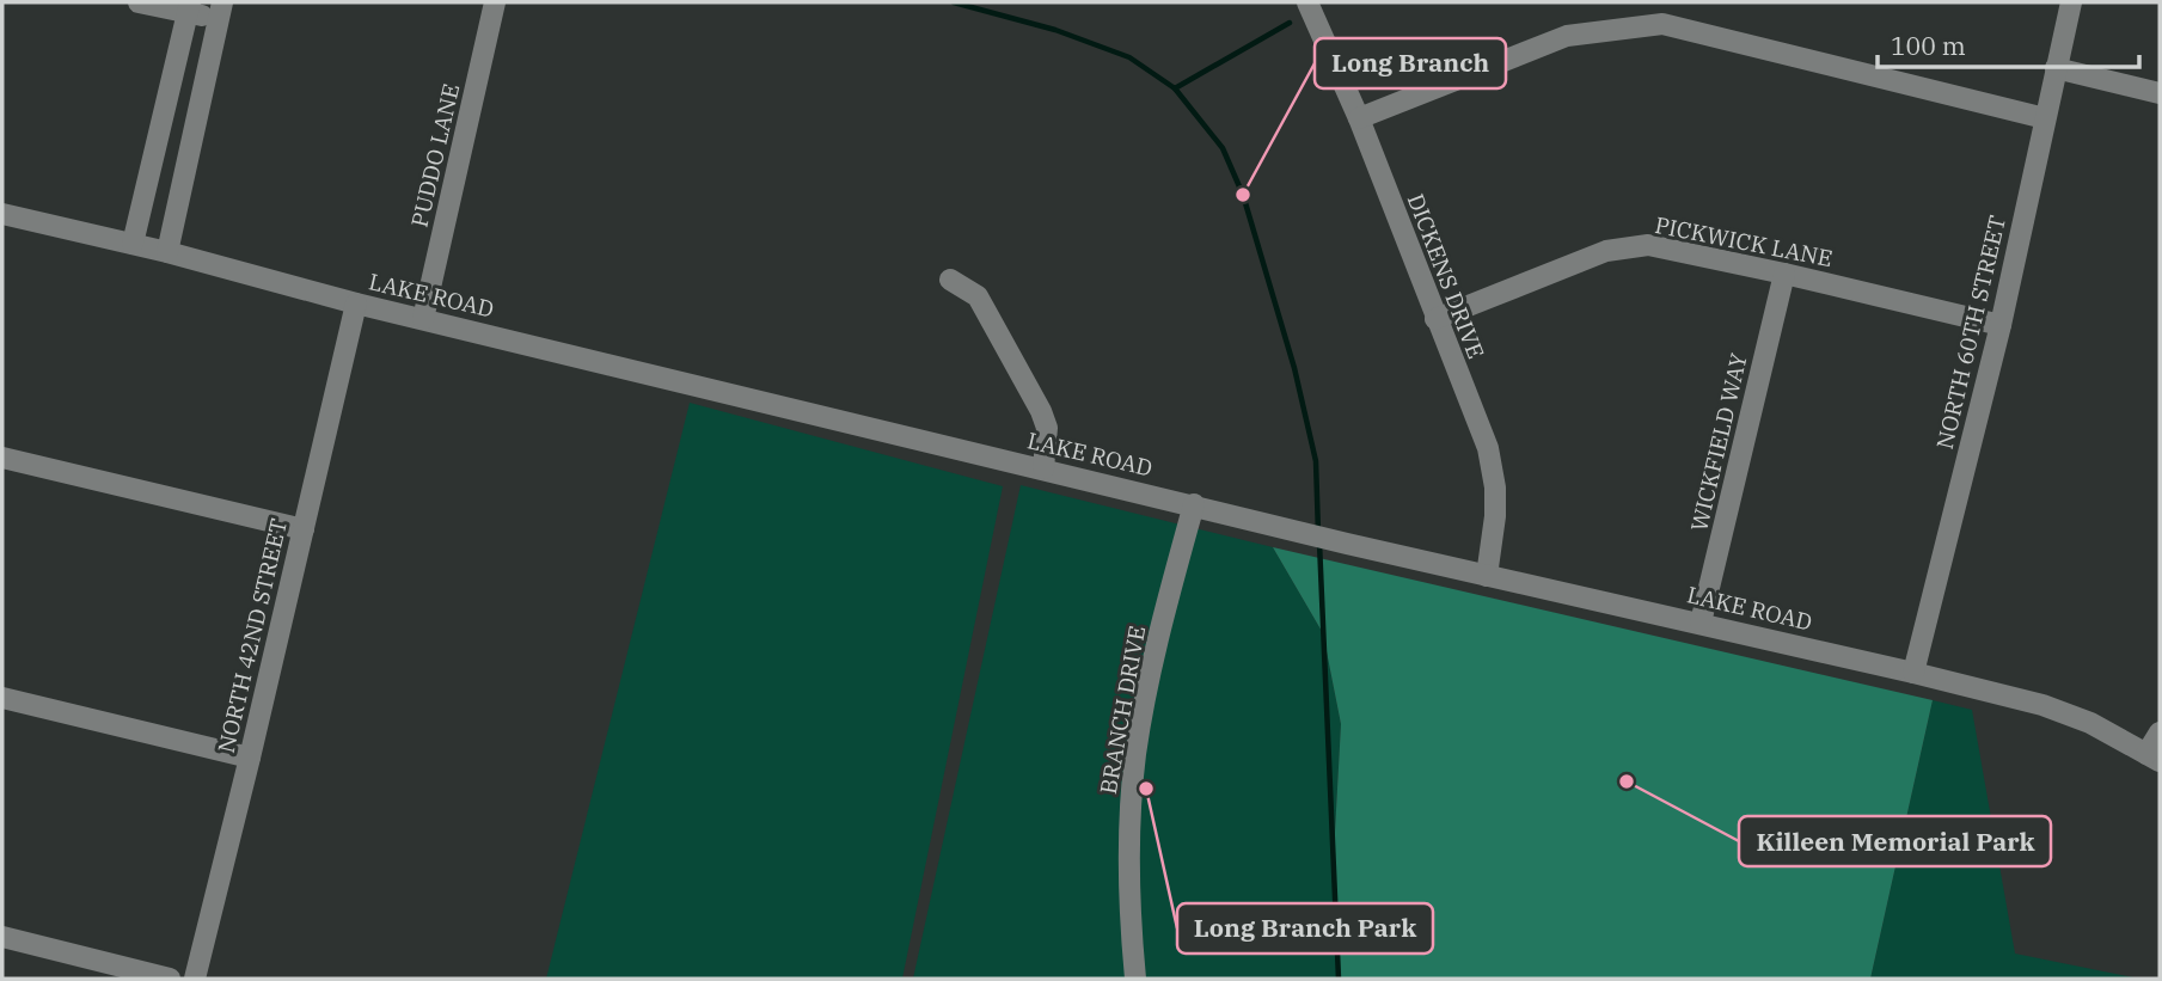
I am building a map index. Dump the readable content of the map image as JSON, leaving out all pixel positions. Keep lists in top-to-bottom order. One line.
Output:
{"streets":{"street":["PUDDO LANE","PICKWICK LANE","DICKENS DRIVE","LAKE ROAD","NORTH 60TH STREET","WICKFIELD WAY","NORTH 42ND STREET","BRANCH DRIVE"]},"crossings":[["PUDDO LANE","LAKE ROAD"],["PICKWICK LANE","DICKENS DRIVE"],["PICKWICK LANE","NORTH 60TH STREET"],["PICKWICK LANE","WICKFIELD WAY"],["DICKENS DRIVE","LAKE ROAD"],["LAKE ROAD","NORTH 60TH STREET"],["LAKE ROAD","WICKFIELD WAY"],["LAKE ROAD","NORTH 42ND STREET"],["LAKE ROAD","BRANCH DRIVE"]],"places":["Long Branch","Killeen Memorial Park","Long Branch Park"],"scale_bar":"100 m"}
